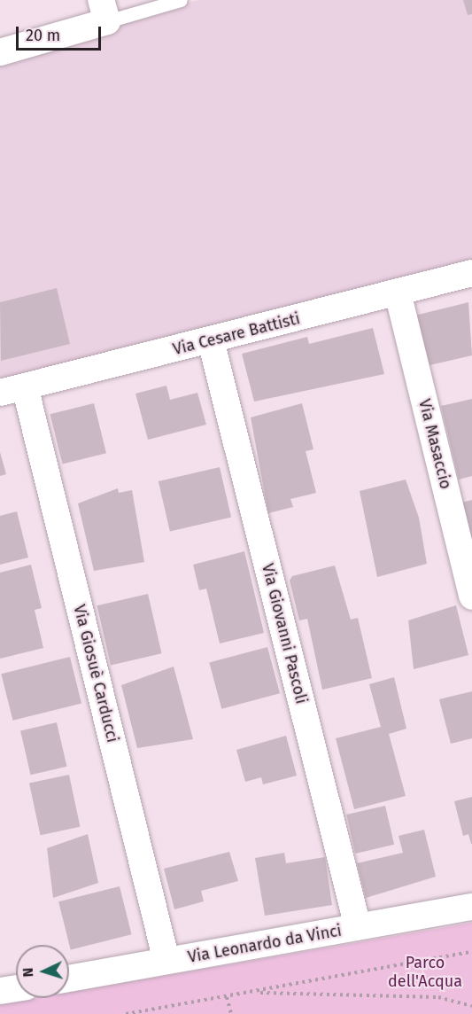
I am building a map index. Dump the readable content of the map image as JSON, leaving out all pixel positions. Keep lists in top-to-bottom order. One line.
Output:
{"streets":{"street":["Via Cesare Battisti","Via Masaccio","Via Giovanni Pascoli","Via Giosuè Carducci","Via Leonardo da Vinci"]},"crossings":[["Via Cesare Battisti","Via Masaccio"],["Via Cesare Battisti","Via Giovanni Pascoli"],["Via Cesare Battisti","Via Giosuè Carducci"],["Via Giovanni Pascoli","Via Leonardo da Vinci"],["Via Giosuè Carducci","Via Leonardo da Vinci"]],"parks":["Parco dell'Acqua"],"scale_bar":"20 m","north":"left"}
